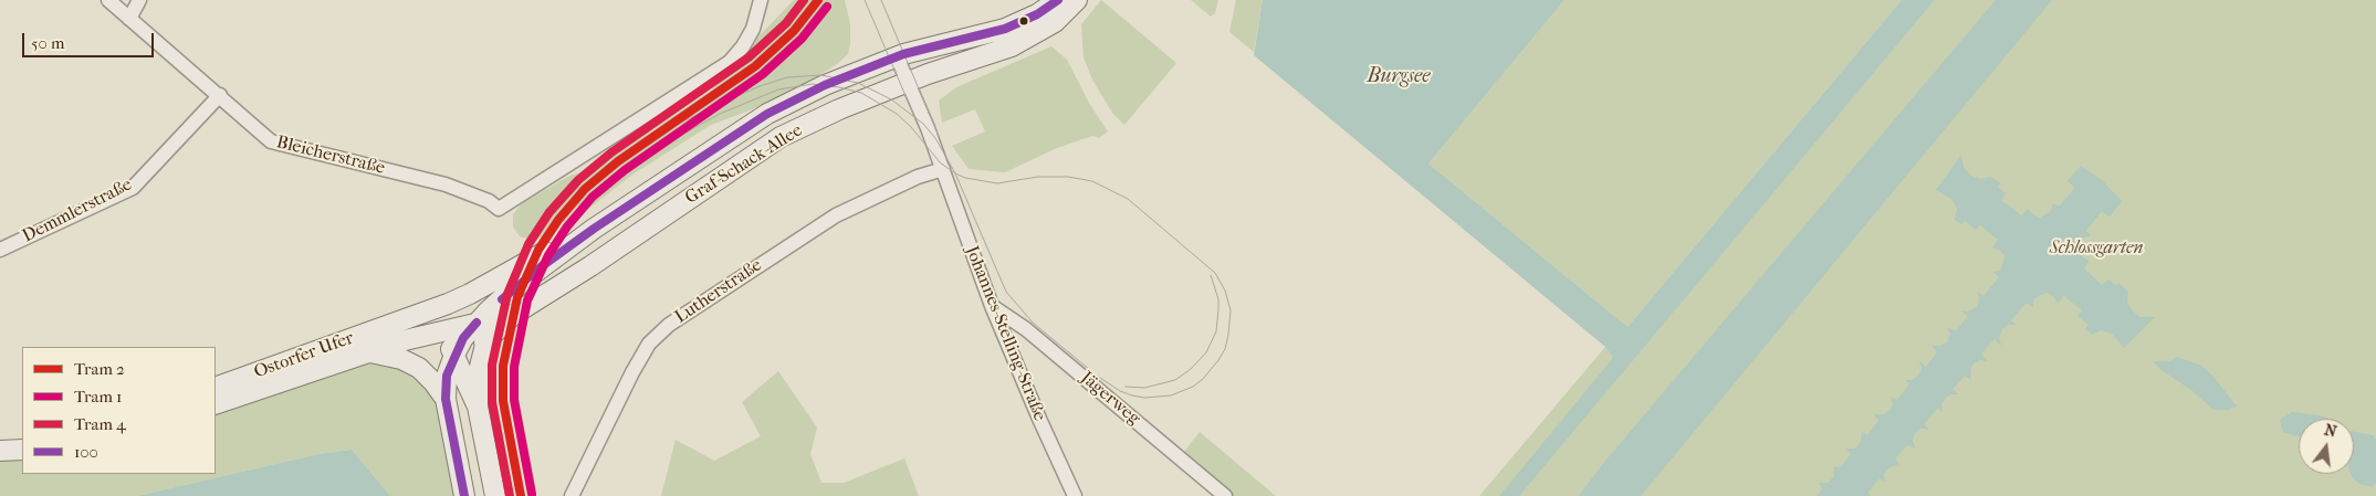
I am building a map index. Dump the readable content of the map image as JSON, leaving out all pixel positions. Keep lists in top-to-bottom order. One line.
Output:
{"streets":{"street":["Bleicherstraße","Graf-Schack-Allee","Demmlerstraße","Lutherstraße","Johannes-Stelling-Straße","Ostorfer Ufer","Jägerweg"]},"crossings":[["Bleicherstraße","Demmlerstraße"],["Graf-Schack-Allee","Johannes-Stelling-Straße"],["Graf-Schack-Allee","Ostorfer Ufer"],["Lutherstraße","Johannes-Stelling-Straße"],["Johannes-Stelling-Straße","Jägerweg"]],"water":["Burgsee"],"parks":["Schlossgarten"],"lines":["tram line 2","tram line 4","transit line 100","tram line 1"],"legend":["Tram 2","Tram 1","Tram 4","100"],"scale_bar":"50 m","north":"top"}
